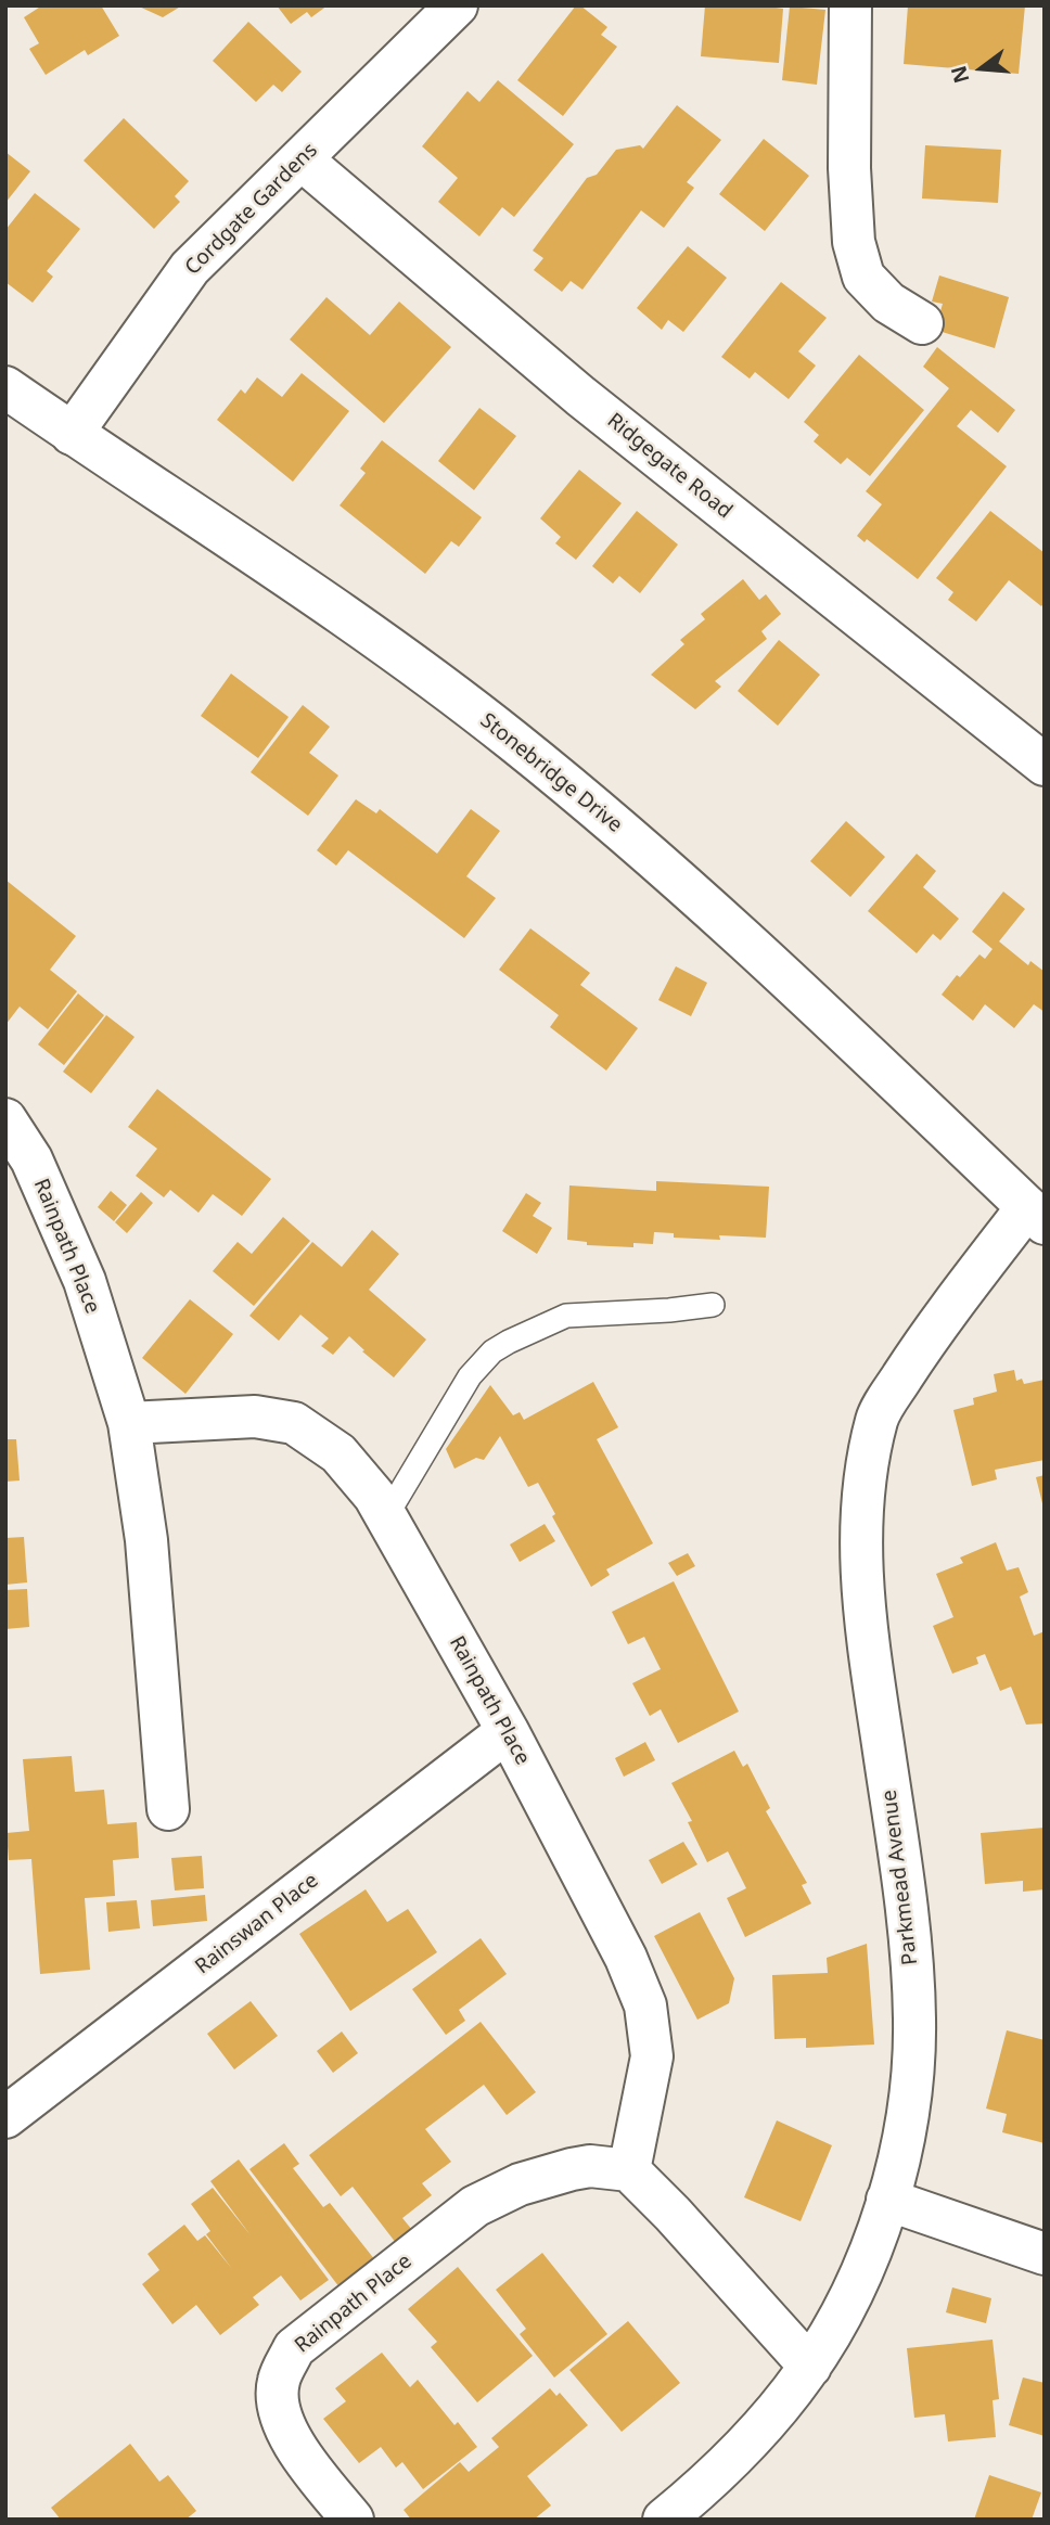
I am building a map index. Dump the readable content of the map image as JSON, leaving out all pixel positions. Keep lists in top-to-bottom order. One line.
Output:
{"streets":{"street":["Cordgate Gardens","Ridgegate Road","Stonebridge Drive","Rainpath Place","Parkmead Avenue","Rainswan Place"]},"crossings":[["Cordgate Gardens","Ridgegate Road"],["Cordgate Gardens","Stonebridge Drive"],["Stonebridge Drive","Parkmead Avenue"],["Rainpath Place","Rainswan Place"]],"north":"left"}
